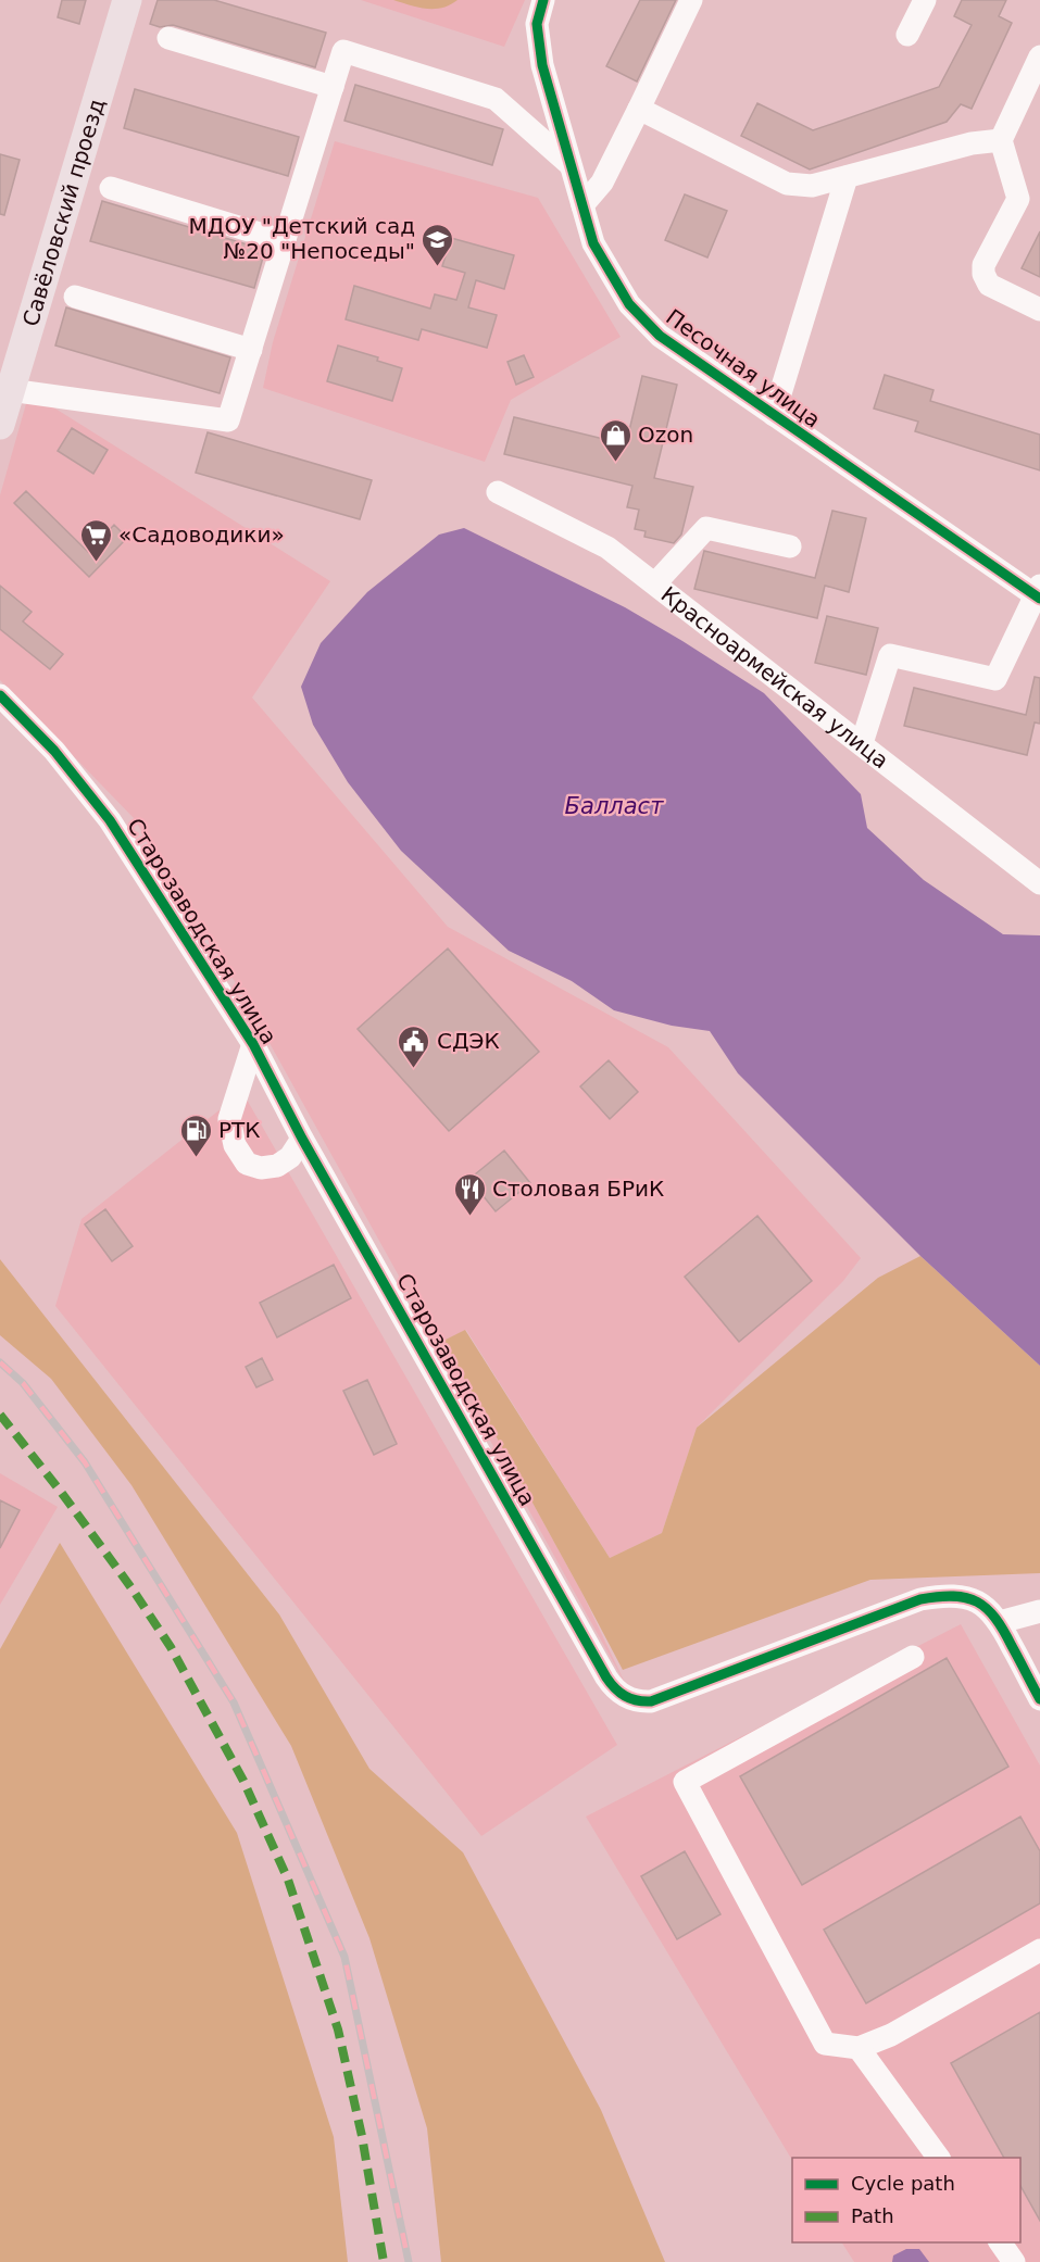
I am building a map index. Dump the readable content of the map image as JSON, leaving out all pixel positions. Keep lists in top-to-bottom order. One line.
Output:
{"streets":{"main road":["Савёловский проезд"],"street":["Песочная улица","Красноармейская улица","Старозаводская улица"]},"water":["Балласт"],"places":{"school or university":["МДОУ \"Детский сад №20 \"Непоседы\""],"shop":["Ozon"],"supermarket":["«Садоводики»"],"public building":["СДЭК"],"fuel station":["РТК"],"restaurant":["Столовая БРиК"]},"legend":["Cycle path","Path"]}
